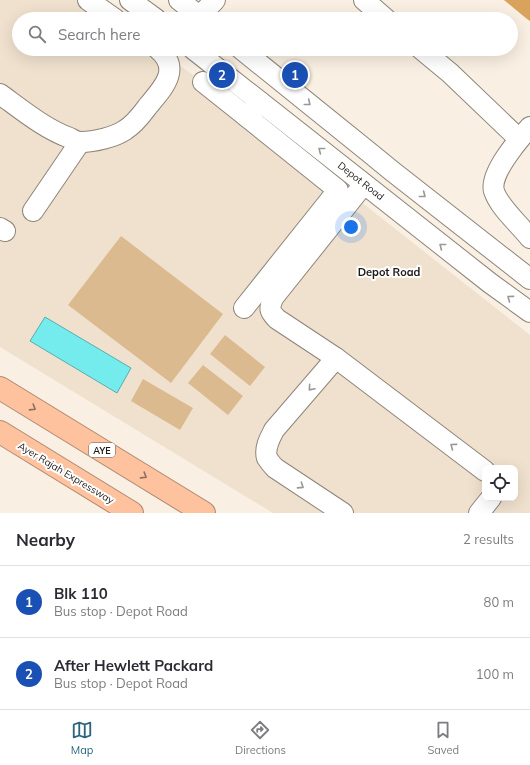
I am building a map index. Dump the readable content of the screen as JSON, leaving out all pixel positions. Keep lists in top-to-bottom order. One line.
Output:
{"streets":{"highway":["AYE","Ayer Rajah Expressway"],"street":["Depot Road"]},"districts":["Depot Road"],"page":{"search":"Search here","pins":["1","2"],"heading":["Nearby","2 results"],"list":[{"mark":"1","name":"Blk 110","note":"Bus stop · Depot Road","value":"80 m"},{"mark":"2","name":"After Hewlett Packard","note":"Bus stop · Depot Road","value":"100 m"}],"nav":["Map","Directions","Saved"]}}
